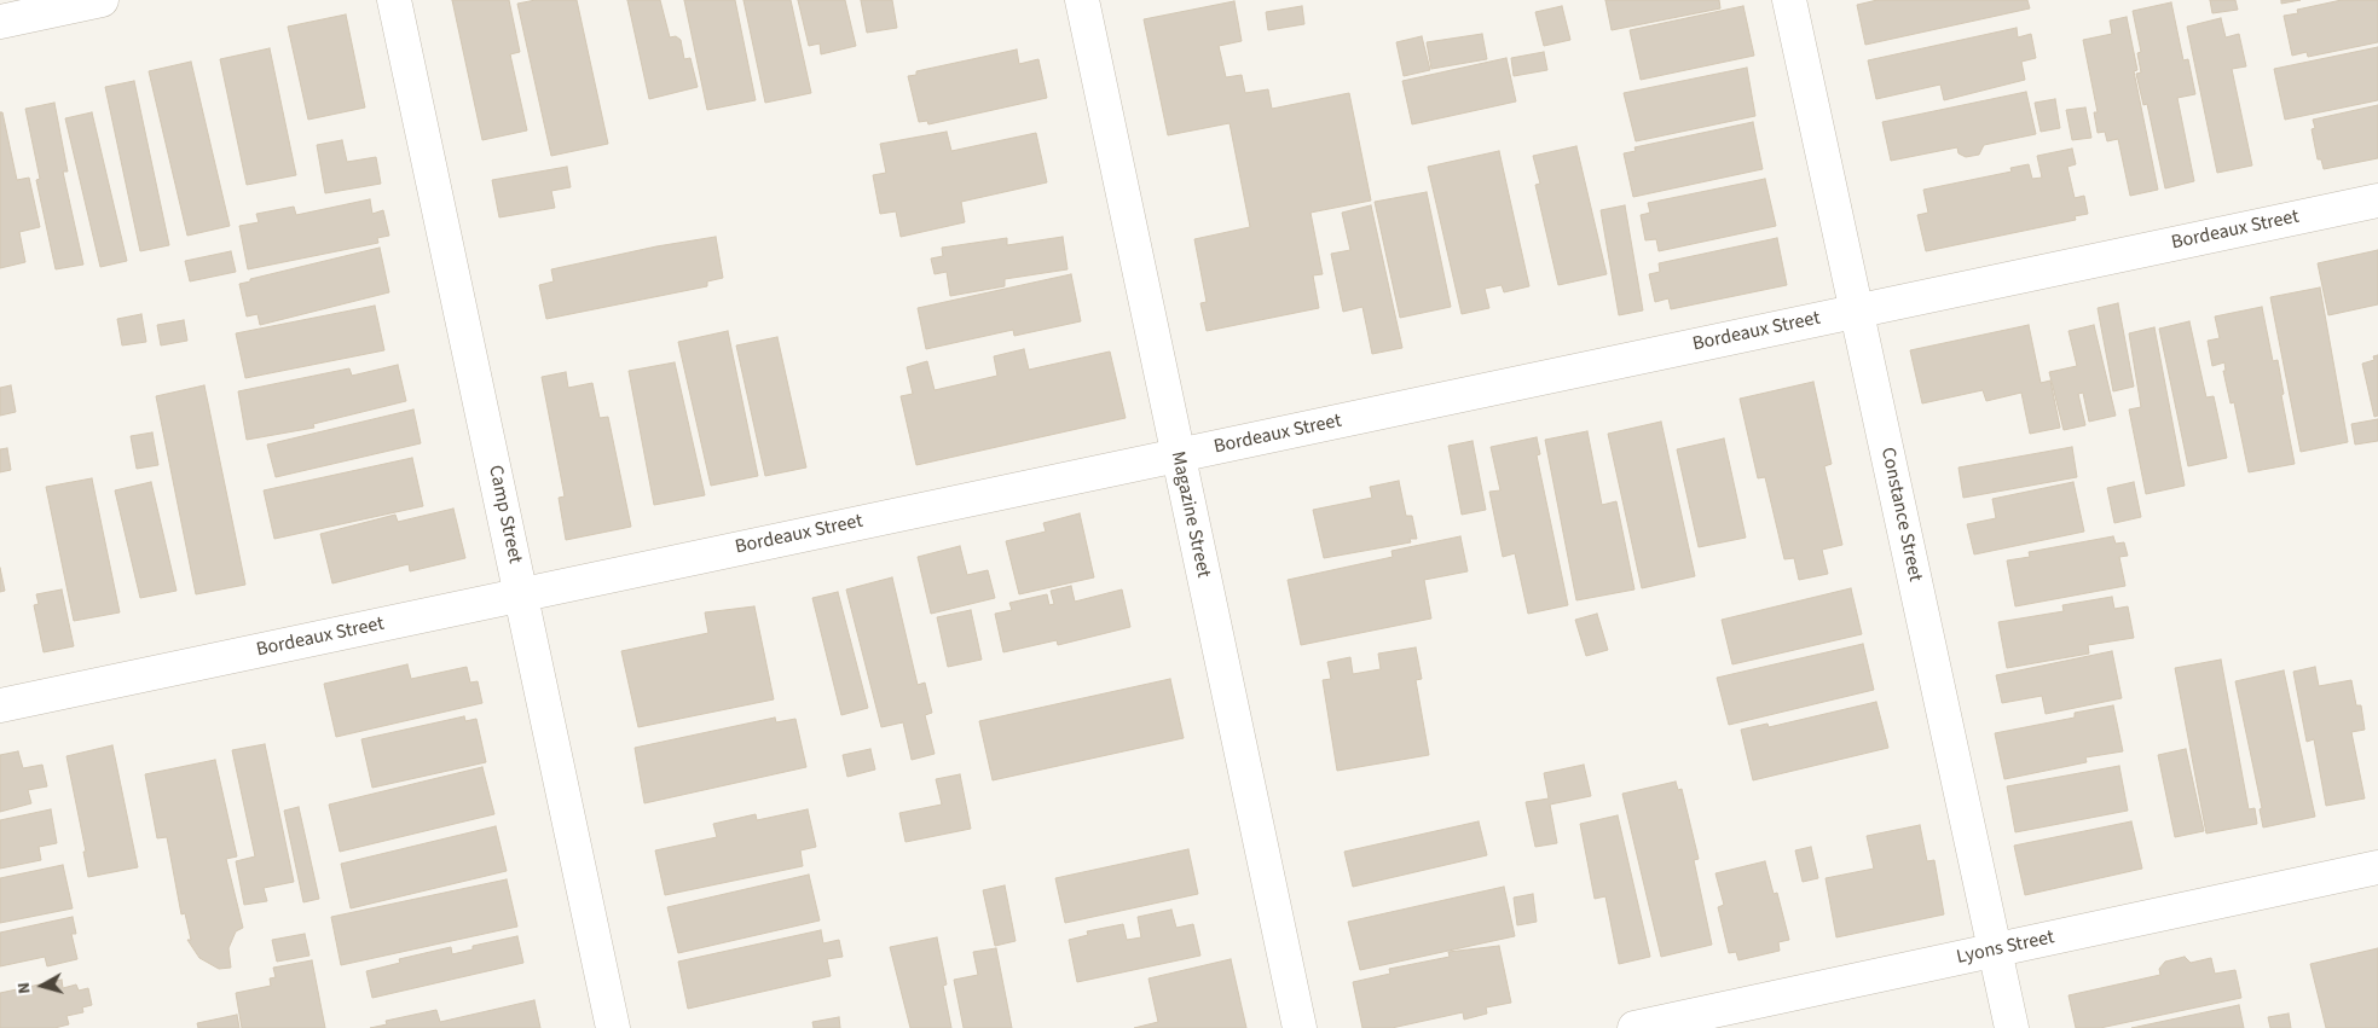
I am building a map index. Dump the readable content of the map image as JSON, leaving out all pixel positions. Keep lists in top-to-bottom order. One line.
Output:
{"streets":{"street":["Bordeaux Street","Camp Street","Magazine Street","Constance Street","Lyons Street"]},"crossings":[["Bordeaux Street","Camp Street"],["Bordeaux Street","Magazine Street"],["Bordeaux Street","Constance Street"],["Constance Street","Lyons Street"]],"north":"left"}
